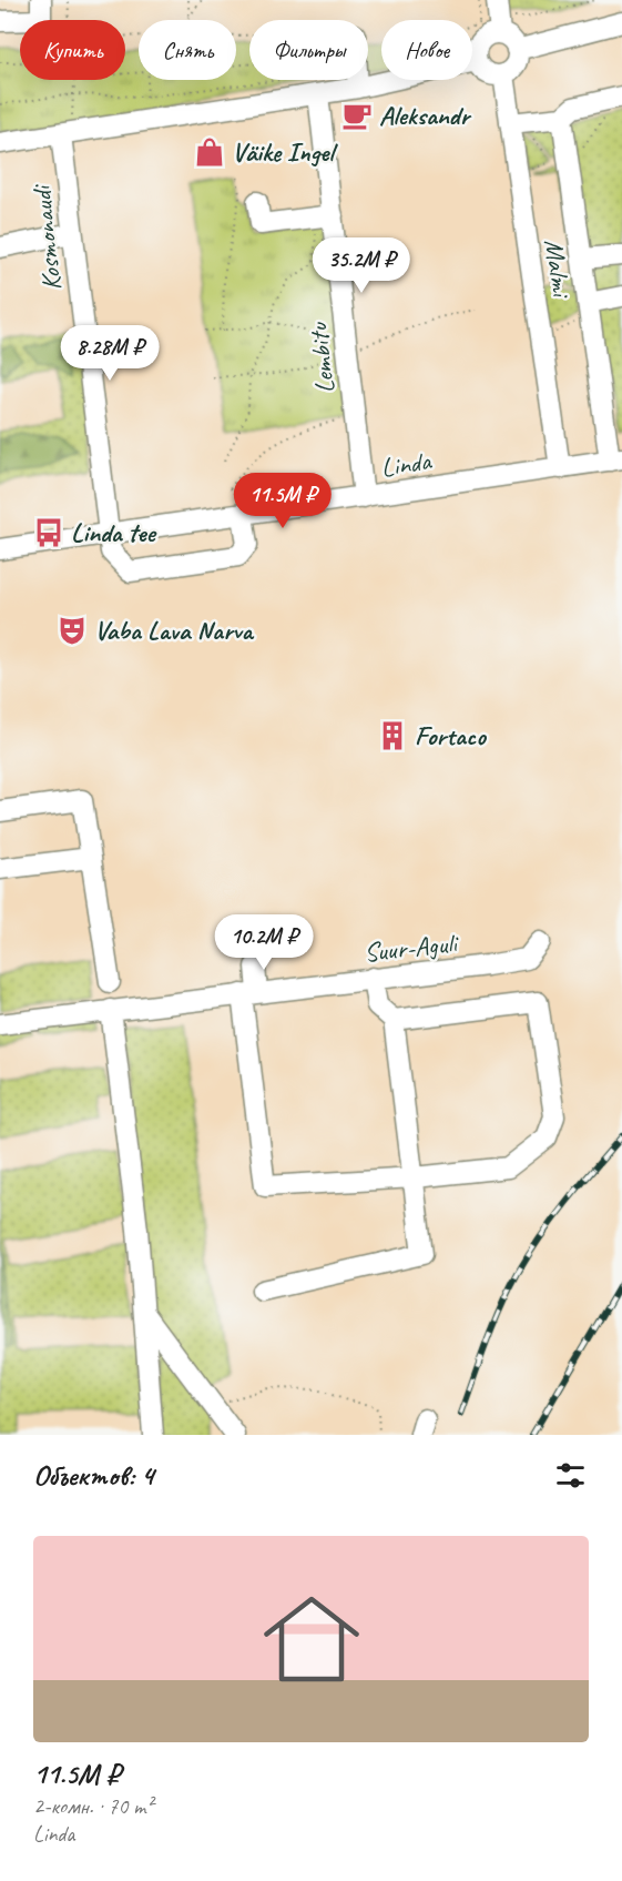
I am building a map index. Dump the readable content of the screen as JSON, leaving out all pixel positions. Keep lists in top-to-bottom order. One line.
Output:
{"streets":{"street":["Kosmonaudi","Malmi","Lembitu","Linda","Suur-Aguli"]},"crossings":[["Kosmonaudi","Linda"],["Malmi","Linda"],["Lembitu","Linda"]],"places":{"cafe":["Aleksandr"],"shop":["Väike Ingel"],"bus stop":["Linda tee"],"theatre":["Vaba Lava Narva"],"building":["Fortaco"]},"page":{"chip":["Купить","Снять","Фильтры","Новое"],"price":["35.2M ₽","8.28M ₽","11.5M ₽","10.2M ₽"],"heading":"Объектов: 4","list":[{"name":"11.5M ₽","note":"2-комн. · 70 m² · Linda"}]}}
